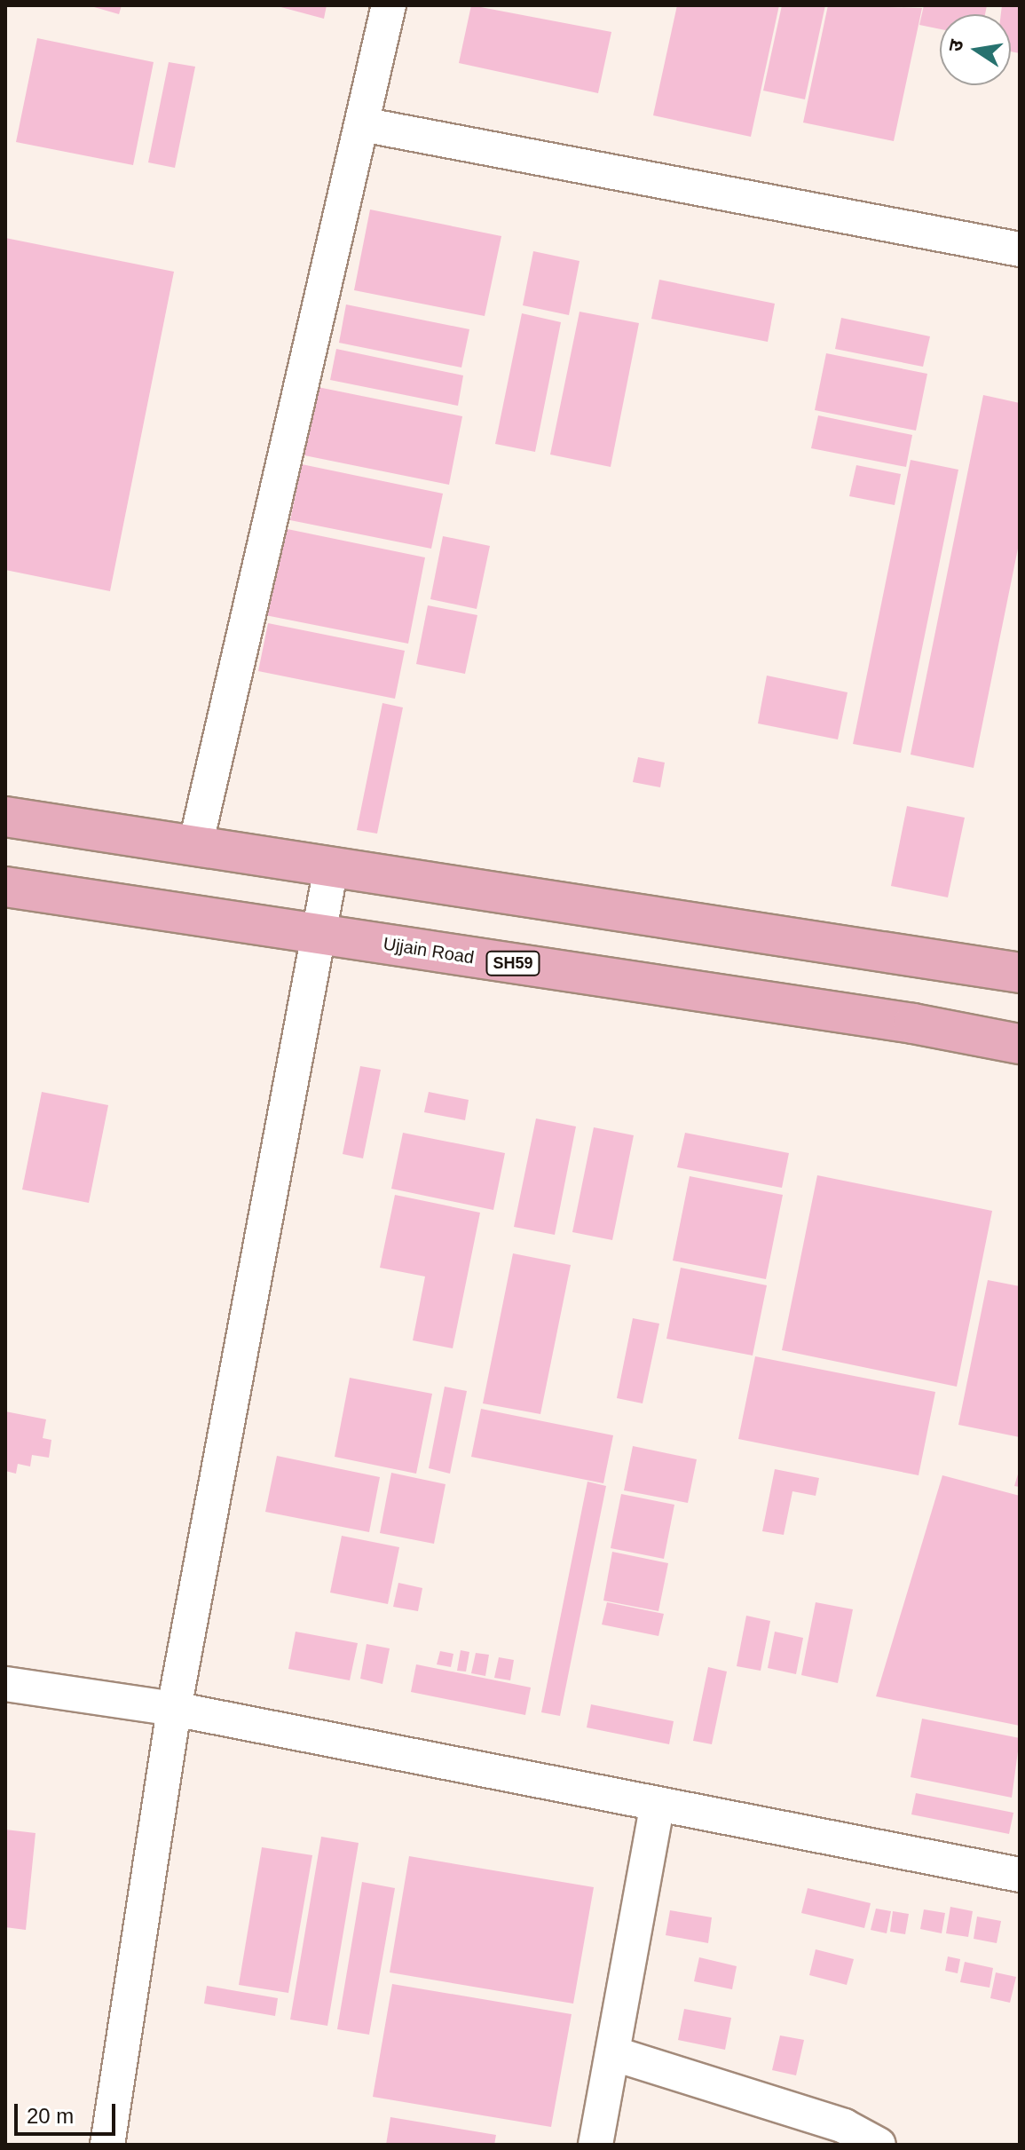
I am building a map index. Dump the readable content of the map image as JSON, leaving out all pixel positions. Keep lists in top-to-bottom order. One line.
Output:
{"streets":{"main road":["Ujjain Road","SH59"]},"scale_bar":"20 m","north":"left"}
